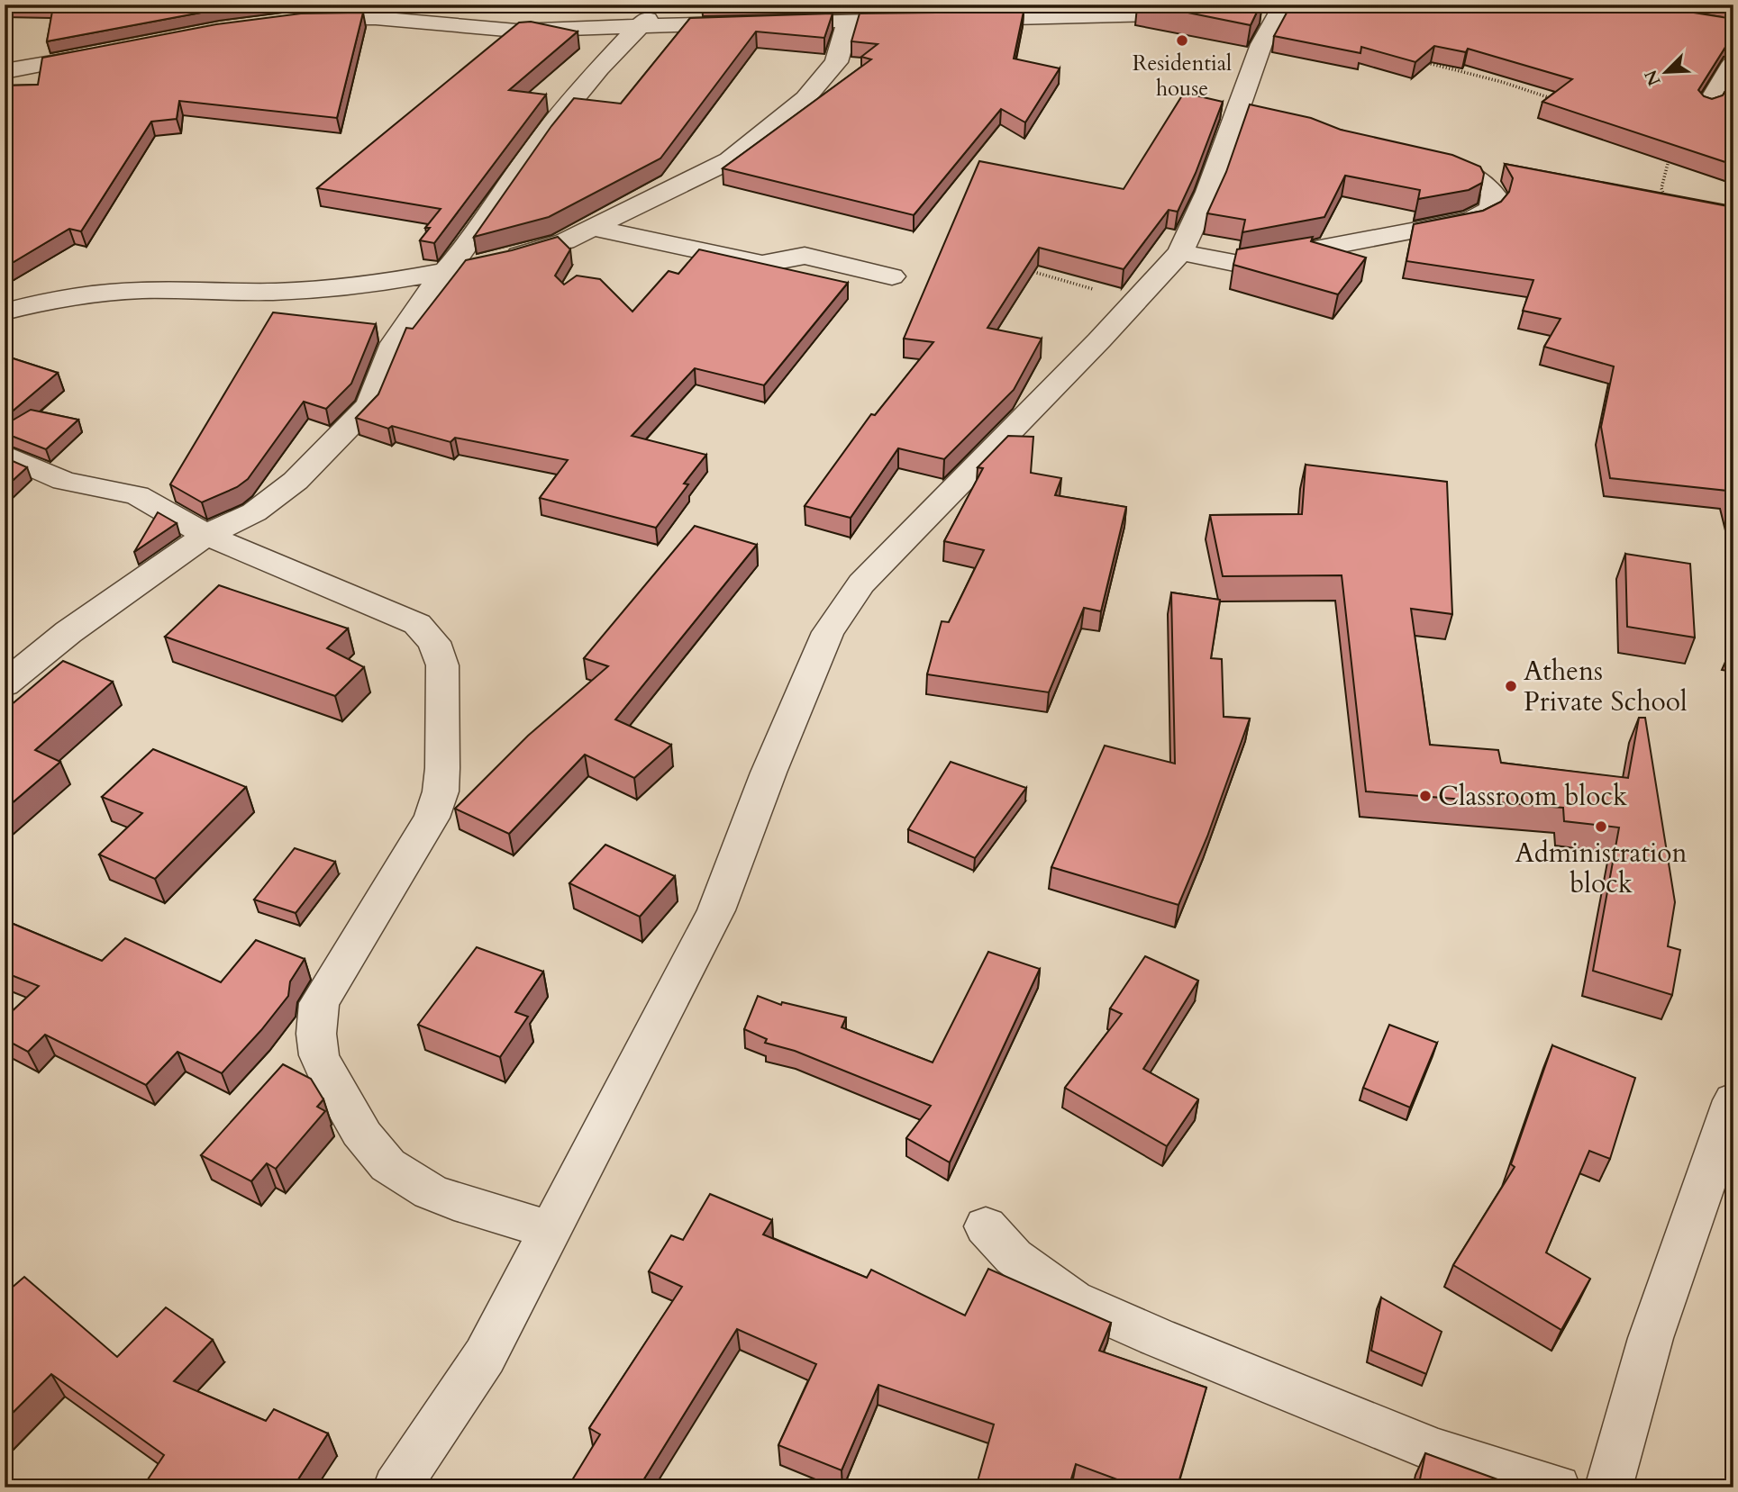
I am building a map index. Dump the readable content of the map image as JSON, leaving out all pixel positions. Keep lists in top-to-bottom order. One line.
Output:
{"places":["Residential house","Athens Private School","Classroom block","Administration block"],"north":"bottom left"}
